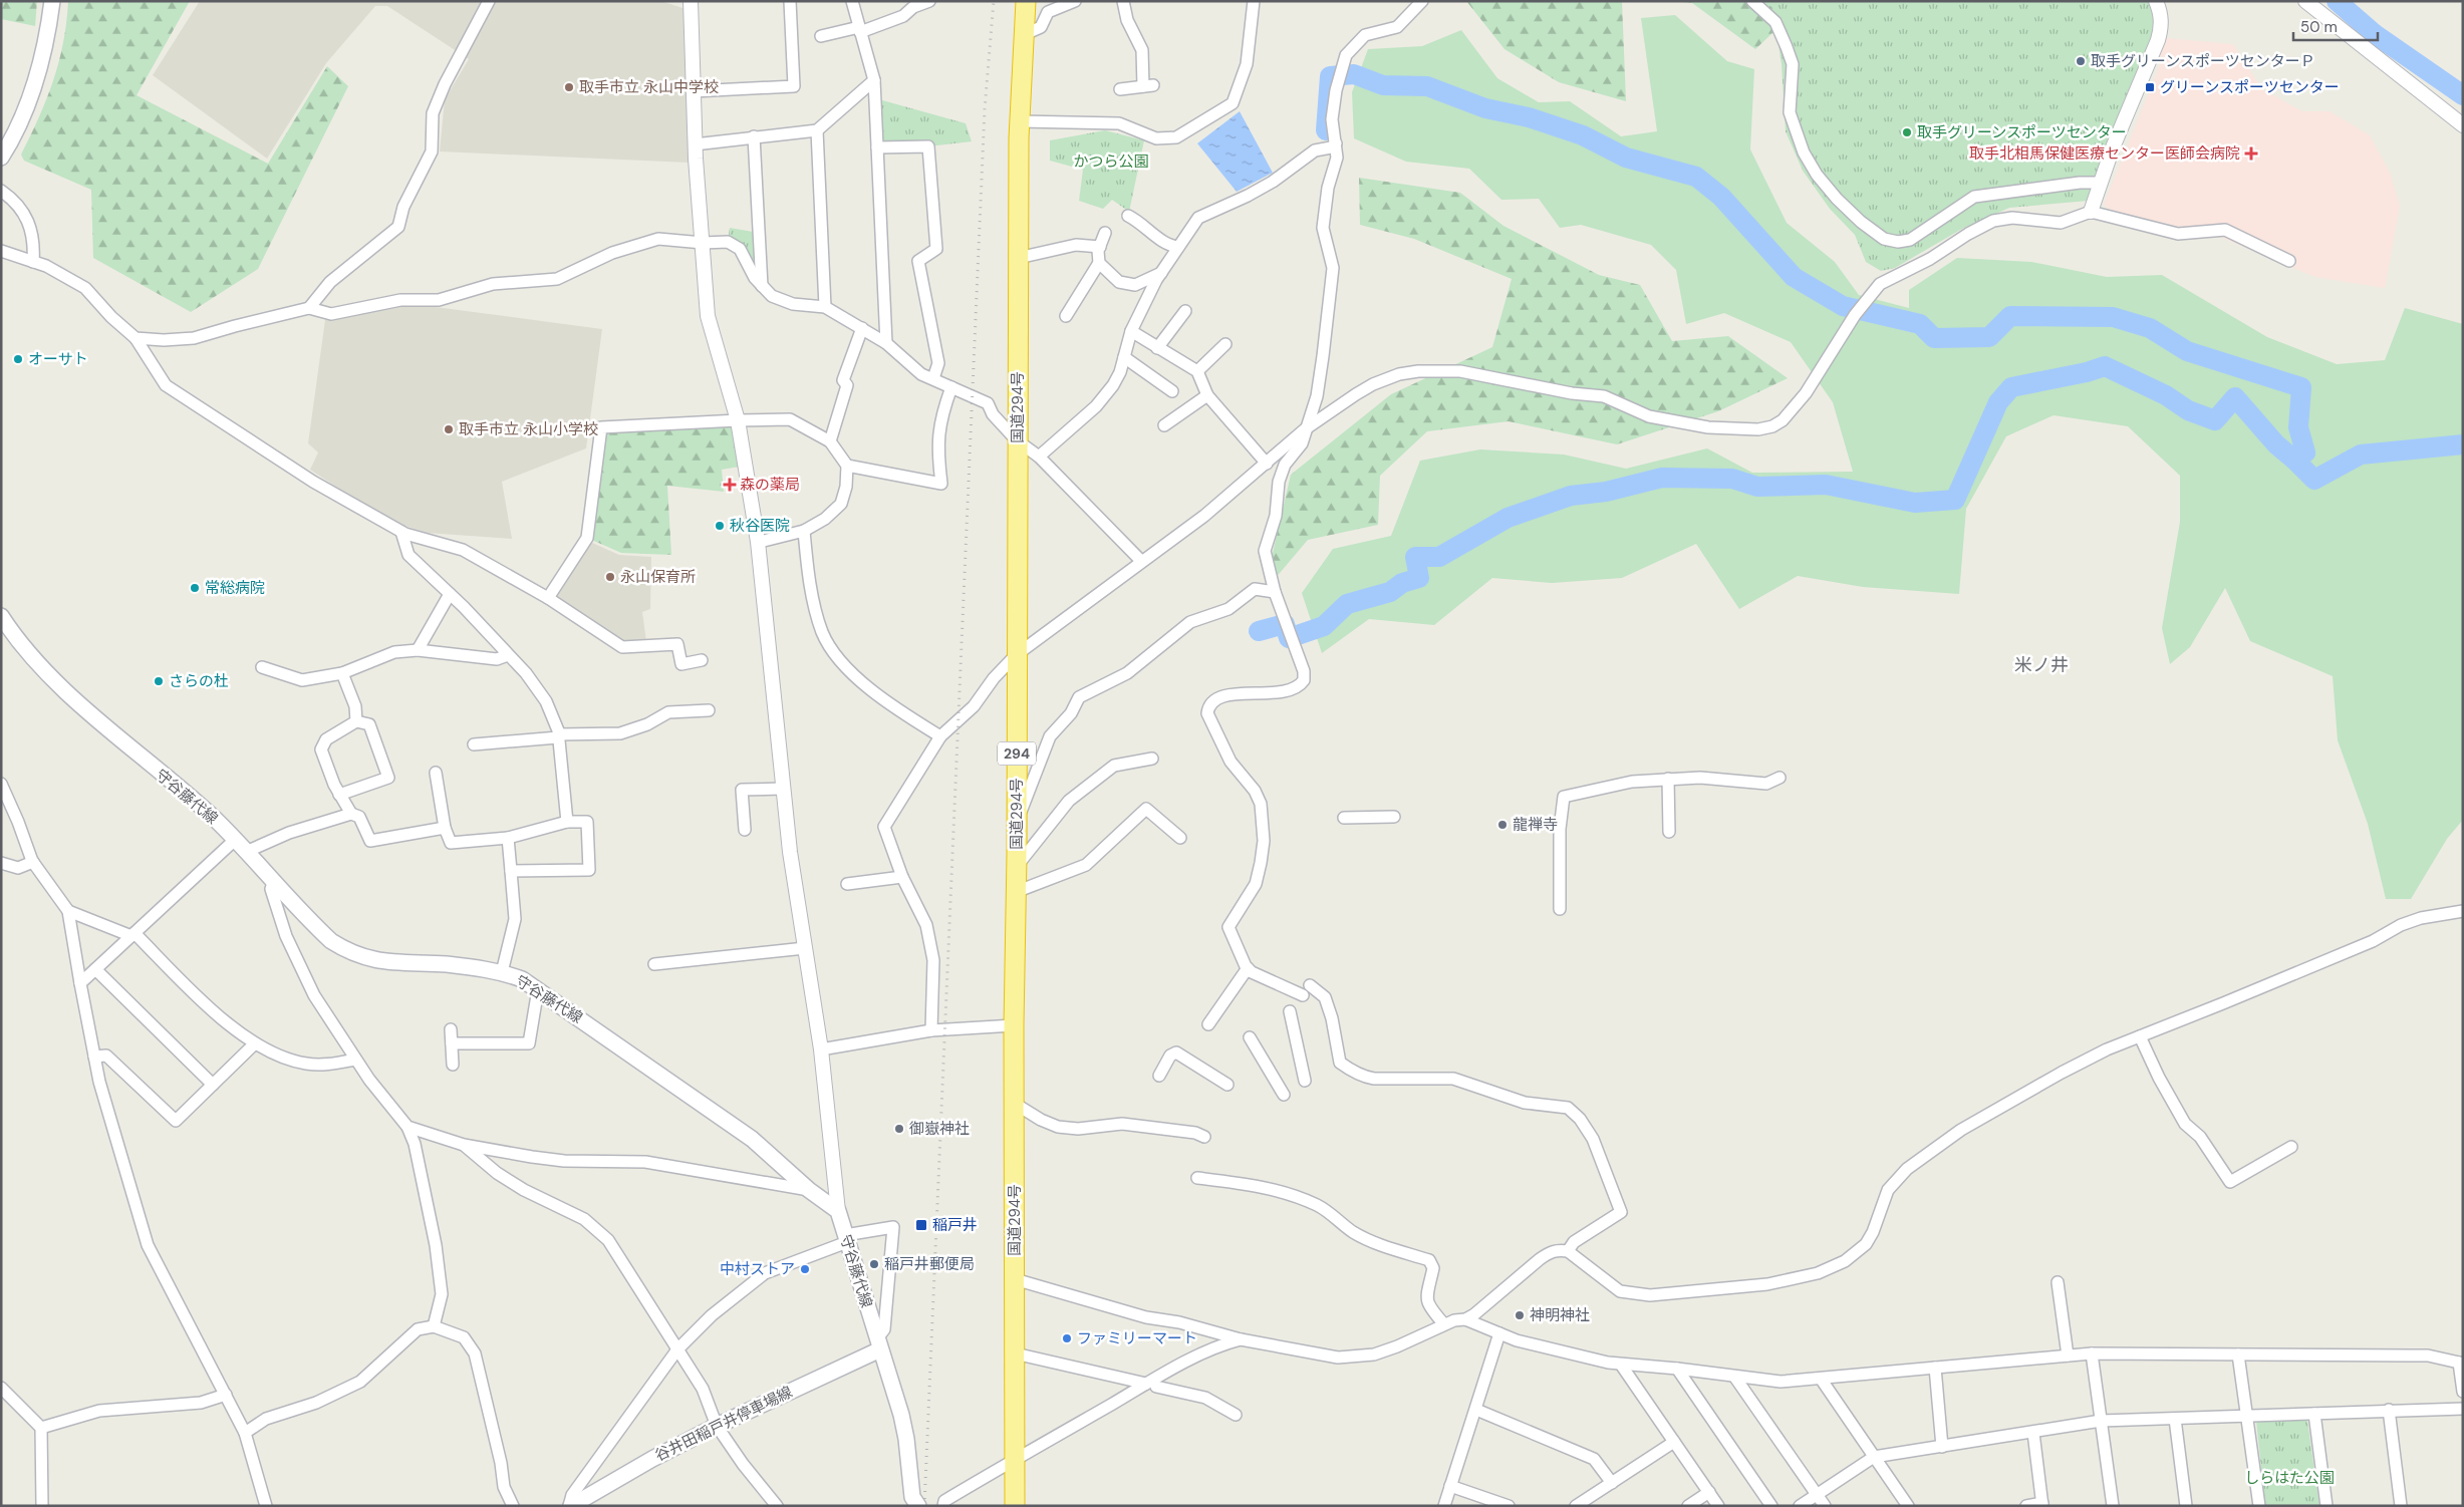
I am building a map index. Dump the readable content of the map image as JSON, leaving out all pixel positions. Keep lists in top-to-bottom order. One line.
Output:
{"streets":{"highway":["国道294号","294"],"main road":["守谷藤代線","谷井田稲戸井停車場線"]},"crossings":[["守谷藤代線","谷井田稲戸井停車場線"]],"districts":["米ノ井"],"parks":["かつら公園","しらはた公園"],"places":{"other":["取手グリーンスポーツセンターＰ","取手市立 永山中学校","取手グリーンスポーツセンター","オーサト","取手市立 永山小学校","秋谷医院","永山保育所","常総病院","さらの杜","龍禅寺","御嶽神社","稲戸井郵便局","中村ストア","神明神社","ファミリーマート"],"transit":["グリーンスポーツセンター","稲戸井"],"health":["取手北相馬保健医療センター医師会病院","森の薬局"]},"scale_bar":"50 m"}
